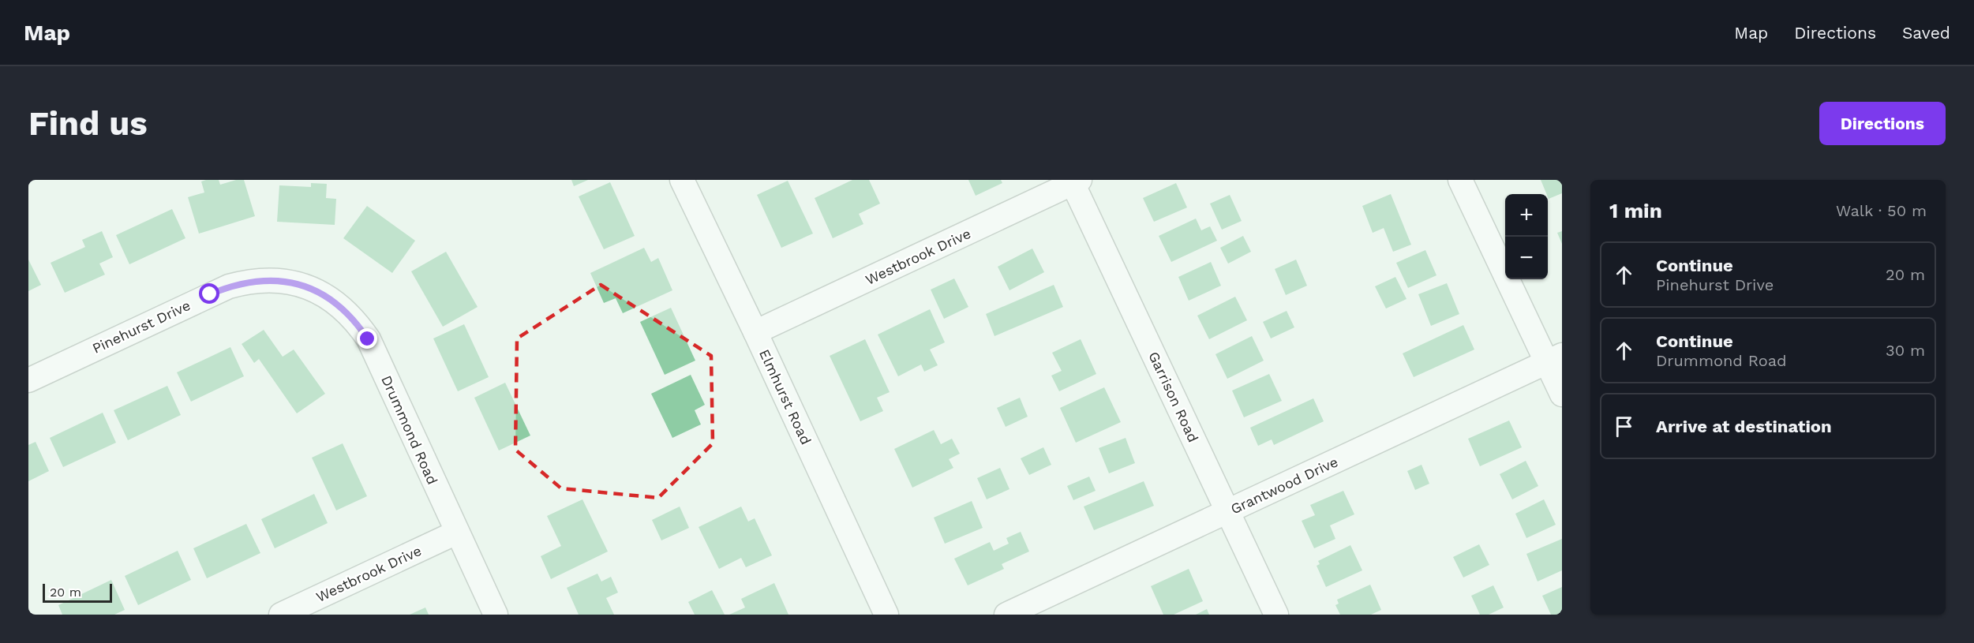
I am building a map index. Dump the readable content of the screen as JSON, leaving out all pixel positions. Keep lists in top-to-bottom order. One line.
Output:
{"streets":{"street":["Westbrook Drive","Pinehurst Drive","Elmhurst Road","Garrison Road","Drummond Road","Grantwood Drive"]},"crossings":[["Westbrook Drive","Elmhurst Road"],["Westbrook Drive","Garrison Road"],["Westbrook Drive","Drummond Road"],["Pinehurst Drive","Drummond Road"],["Garrison Road","Grantwood Drive"]],"scale_bar":"20 m","page":{"header":"Map","nav":["Map","Directions","Saved"],"buttons":"Directions","title":"Find us","heading":["1 min","Walk · 50 m"],"map_buttons":["+","−"],"list":[["Continue","Pinehurst Drive","20 m"],["Continue","Drummond Road","30 m"],"Arrive at destination"],"scale":"20 m"}}
